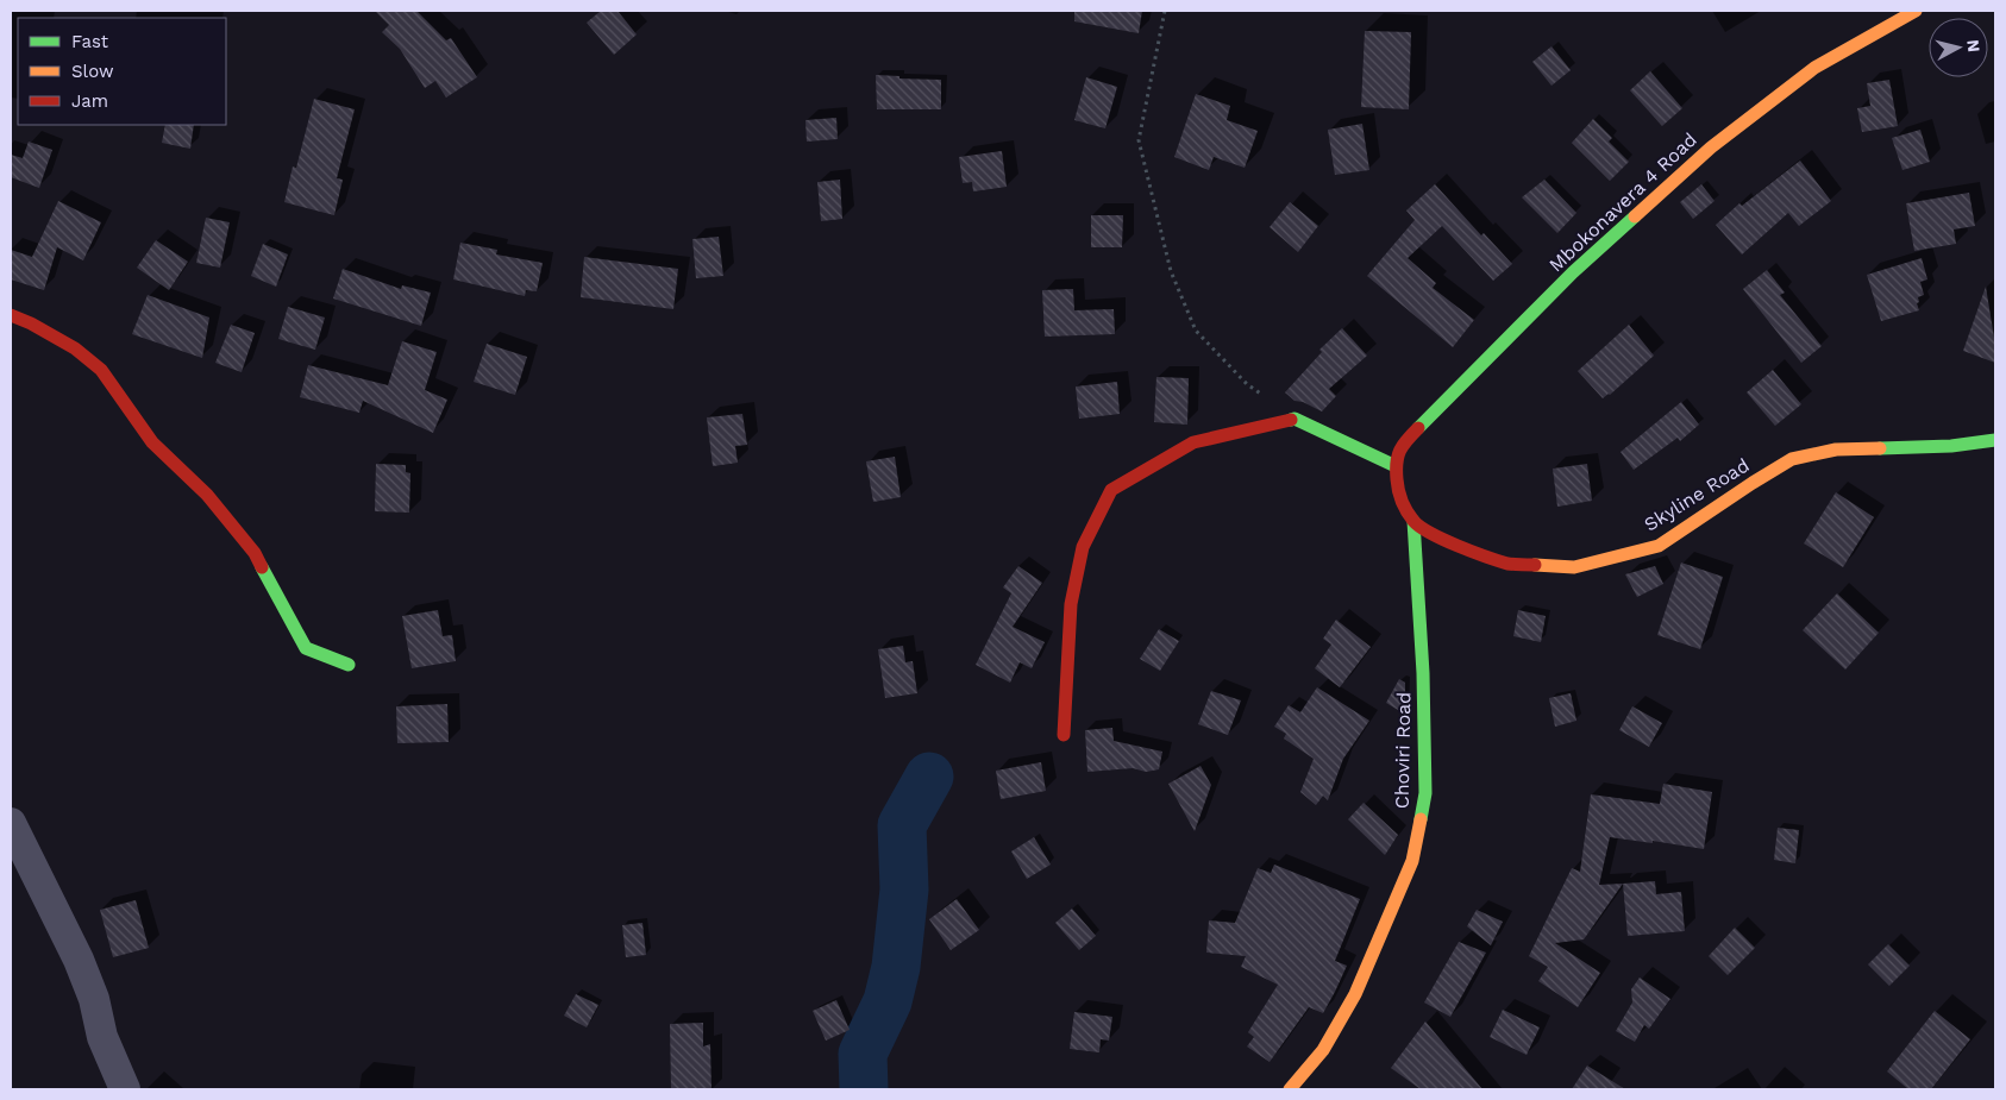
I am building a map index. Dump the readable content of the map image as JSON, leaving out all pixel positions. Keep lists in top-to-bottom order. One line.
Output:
{"streets":{"street":["Mbokonavera 4 Road","Skyline Road","Choviri Road"]},"crossings":[["Mbokonavera 4 Road","Skyline Road"],["Skyline Road","Choviri Road"]],"legend":["Fast","Slow","Jam"],"north":"right"}
